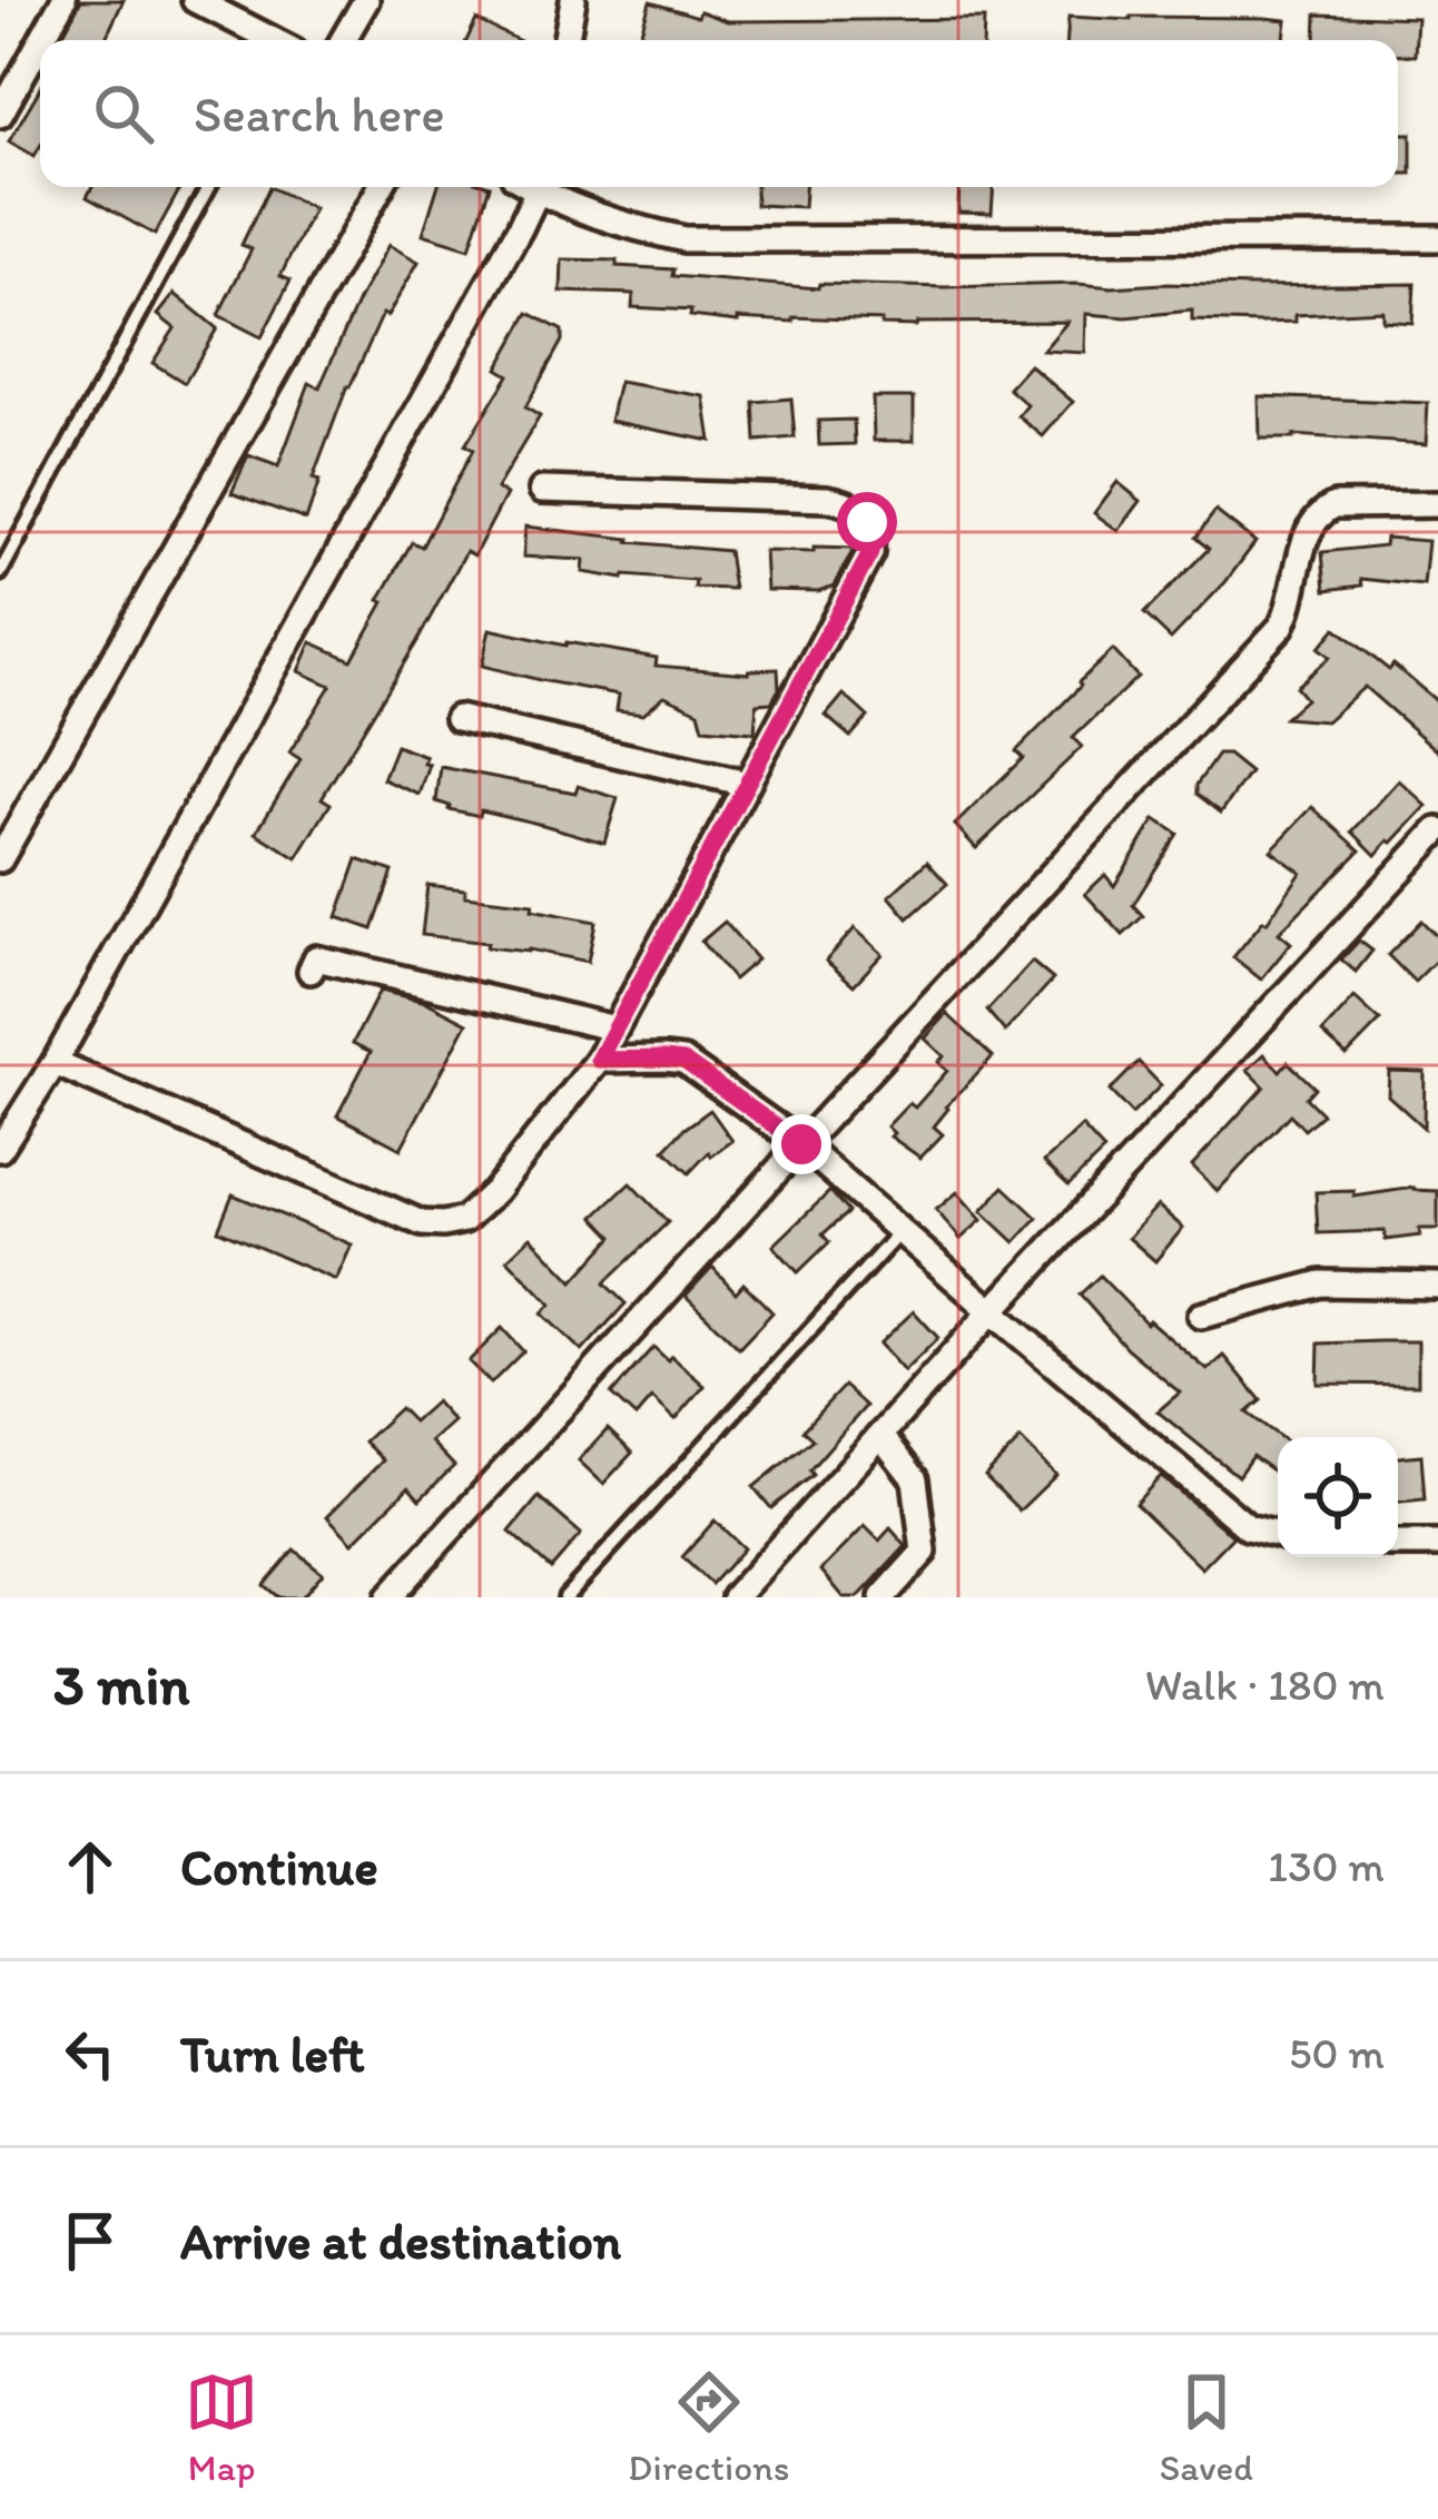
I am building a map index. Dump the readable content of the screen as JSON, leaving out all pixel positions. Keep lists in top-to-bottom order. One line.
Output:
{"page":{"search":"Search here","heading":["3 min","Walk · 180 m"],"list":[["Continue","130 m"],["Turn left","50 m"],"Arrive at destination"],"nav":["Map","Directions","Saved"]}}
